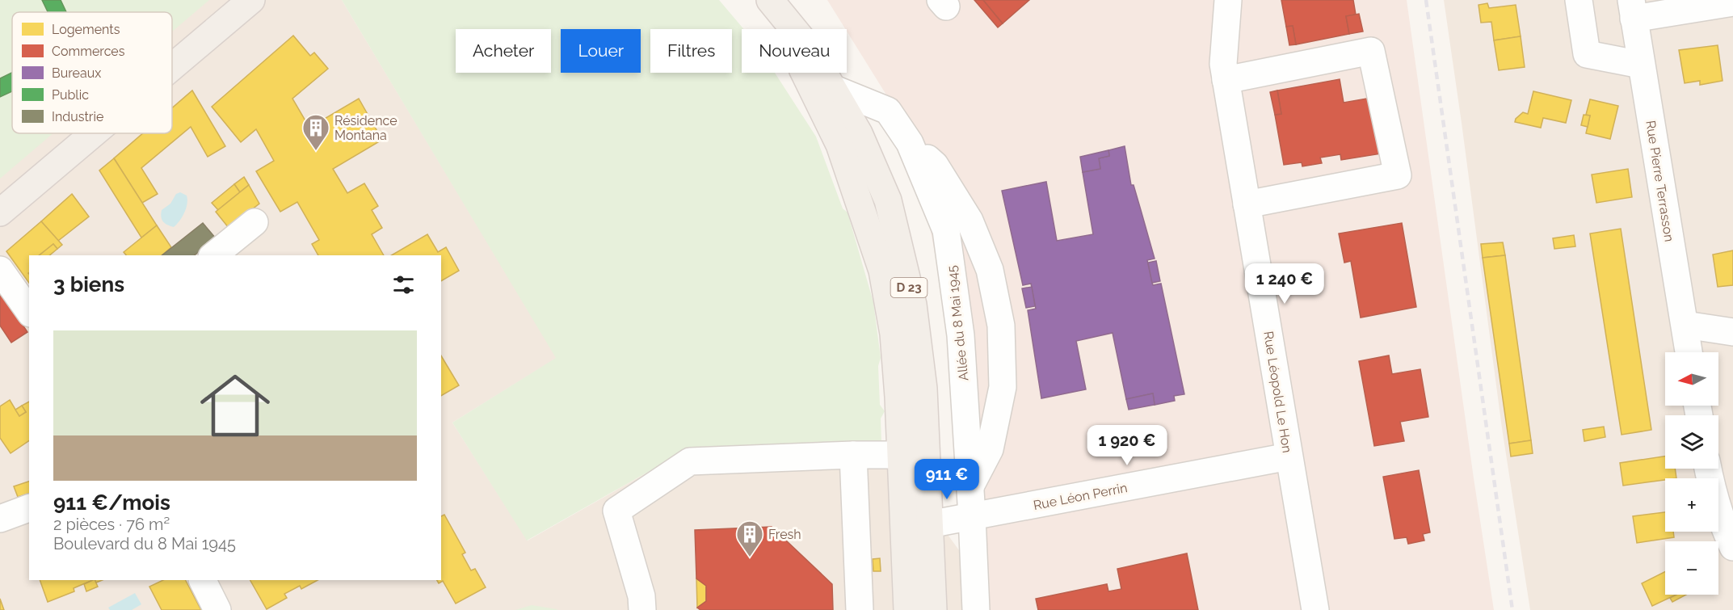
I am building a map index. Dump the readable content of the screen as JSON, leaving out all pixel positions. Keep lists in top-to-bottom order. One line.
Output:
{"streets":{"main road":["D 23"],"street":["Rue Pierre Terrasson","Allée du 8 Mai 1945","Rue Léopold Le Hon","Rue Léon Perrin"]},"crossings":[["D 23","Allée du 8 Mai 1945"],["D 23","Rue Léon Perrin"],["Allée du 8 Mai 1945","Rue Léon Perrin"],["Rue Léopold Le Hon","Rue Léon Perrin"]],"places":{"building":["Résidence Montana","Fresh"]},"legend":["Logements","Commerces","Bureaux","Public","Industrie"],"north":"left","page":{"chip":["Acheter","Louer","Filtres","Nouveau"],"heading":"3 biens","price":["1 240 €","1 920 €","911 €"],"list":[{"name":"911 €/mois","note":"2 pièces · 76 m² · Boulevard du 8 Mai 1945"}],"map_buttons":["+","−"]}}
